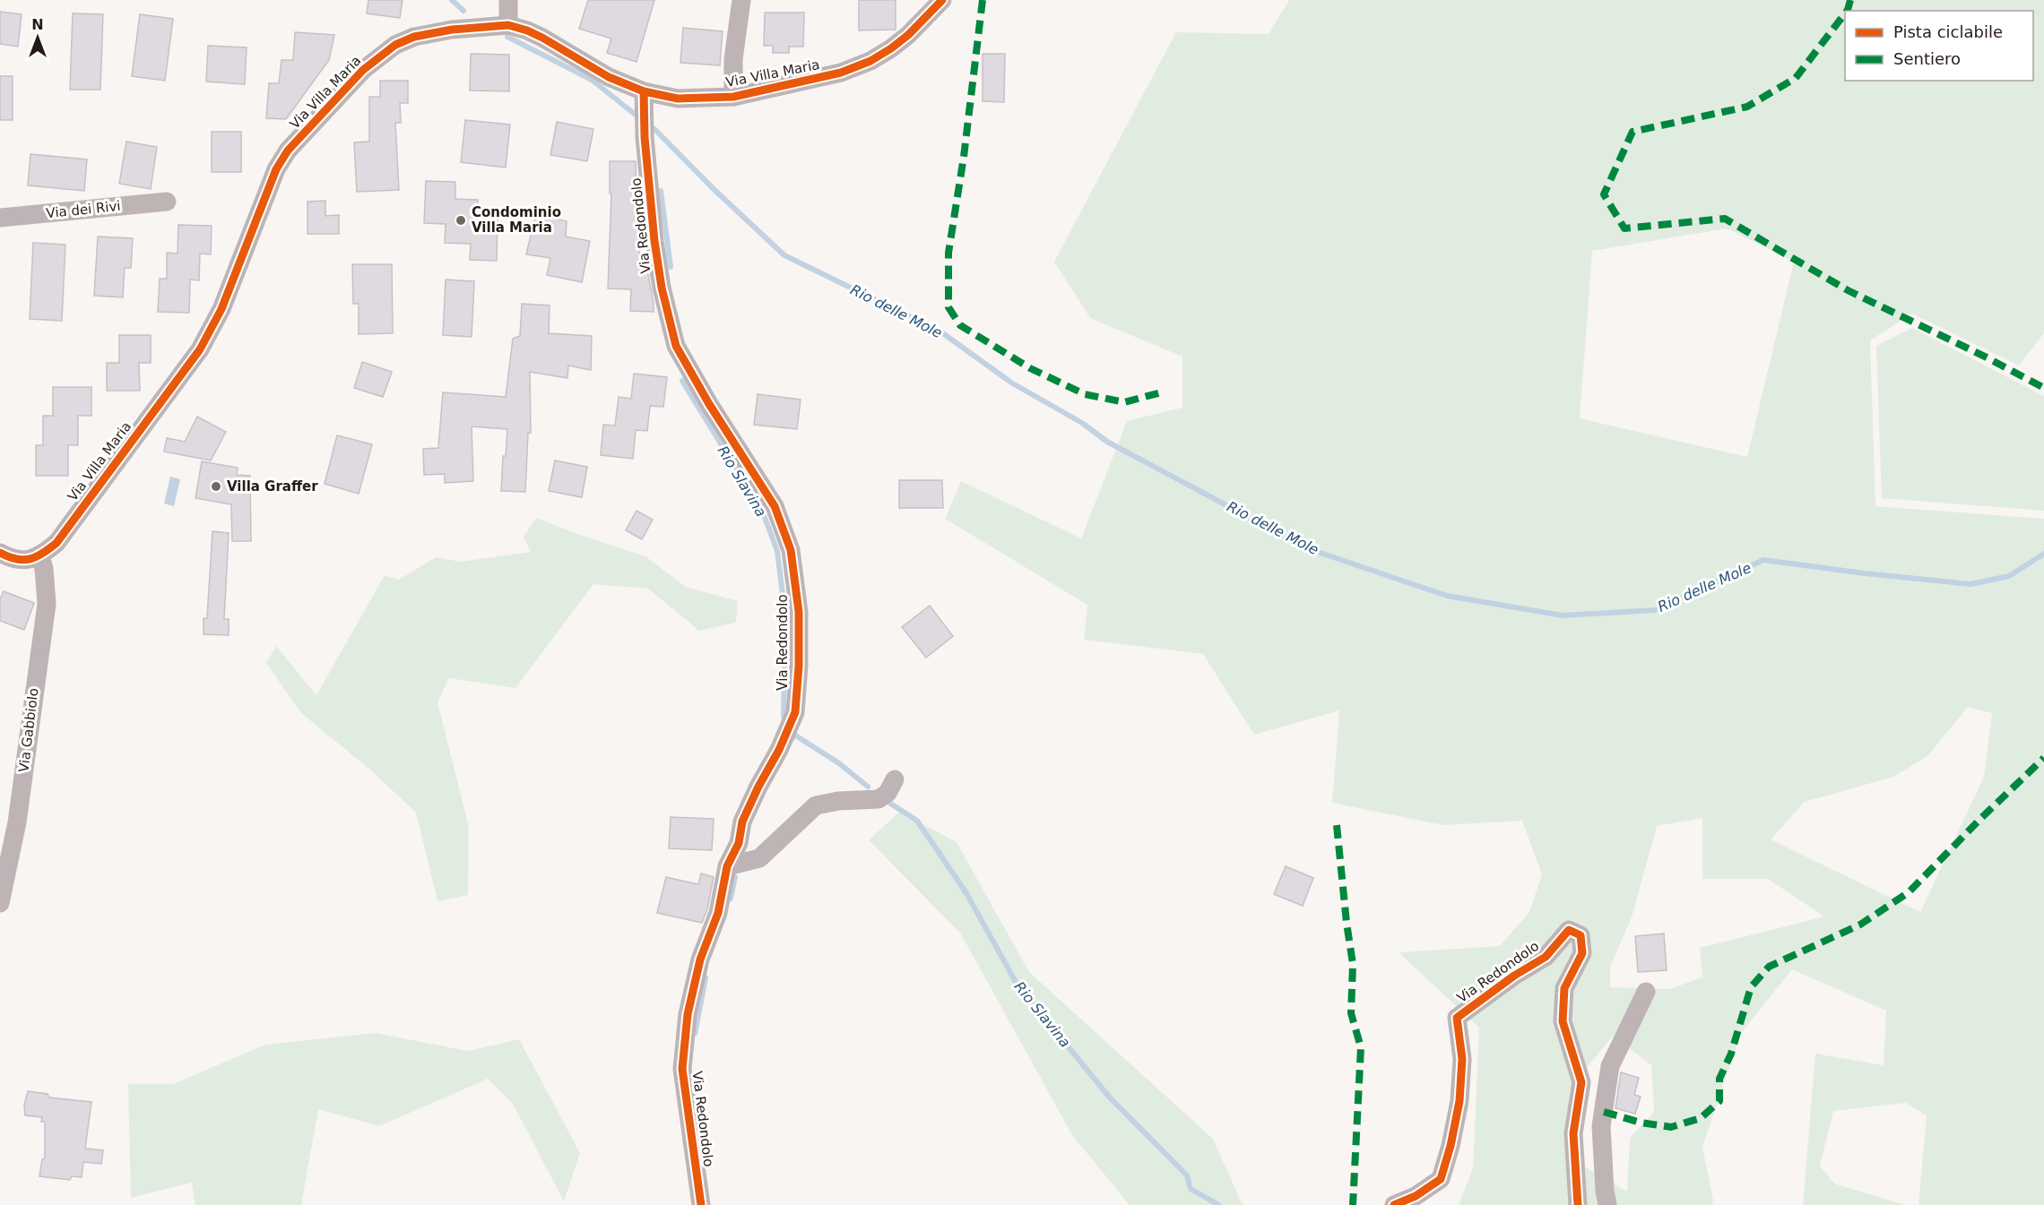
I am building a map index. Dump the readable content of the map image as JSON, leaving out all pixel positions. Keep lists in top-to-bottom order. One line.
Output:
{"streets":{"street":["Via Villa Maria","Via dei Rivi","Via Redondolo","Via Gabbiolo"]},"crossings":[["Via Villa Maria","Via Redondolo"],["Via Villa Maria","Via Gabbiolo"]],"water":["Rio delle Mole","Rio Slavina"],"places":["Condominio Villa Maria","Villa Graffer"],"legend":["Pista ciclabile","Sentiero"],"north":"top"}
